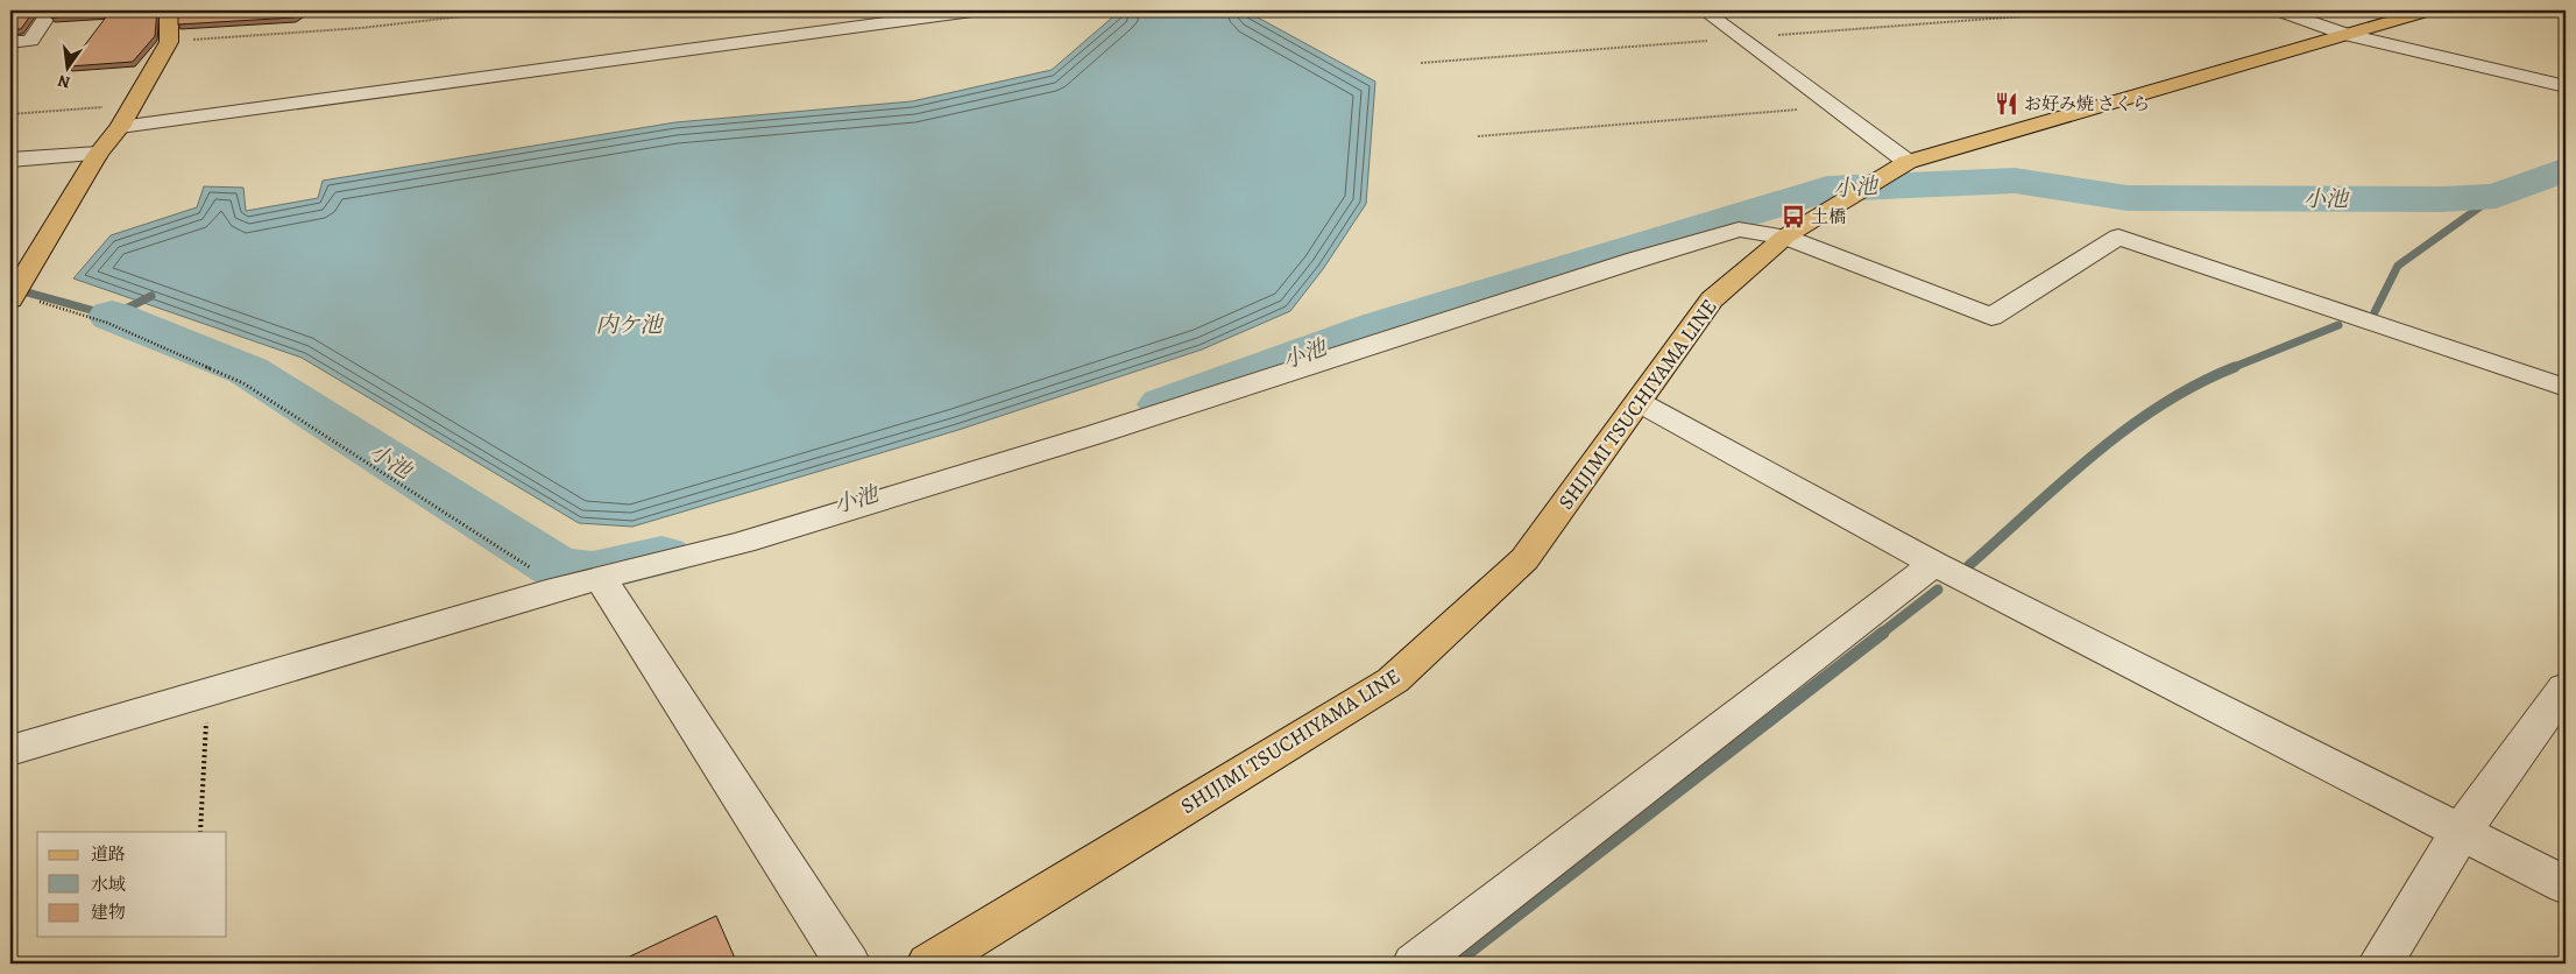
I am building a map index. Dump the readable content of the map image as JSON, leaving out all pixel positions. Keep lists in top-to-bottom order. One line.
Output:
{"streets":{"main road":["SHIJIMI TSUCHIYAMA LINE"]},"water":["小池","内ケ池"],"places":{"restaurant":["お好み焼 さくら"],"bus stop":["土橋"]},"legend":["道路","水域","建物"],"north":"bottom"}
